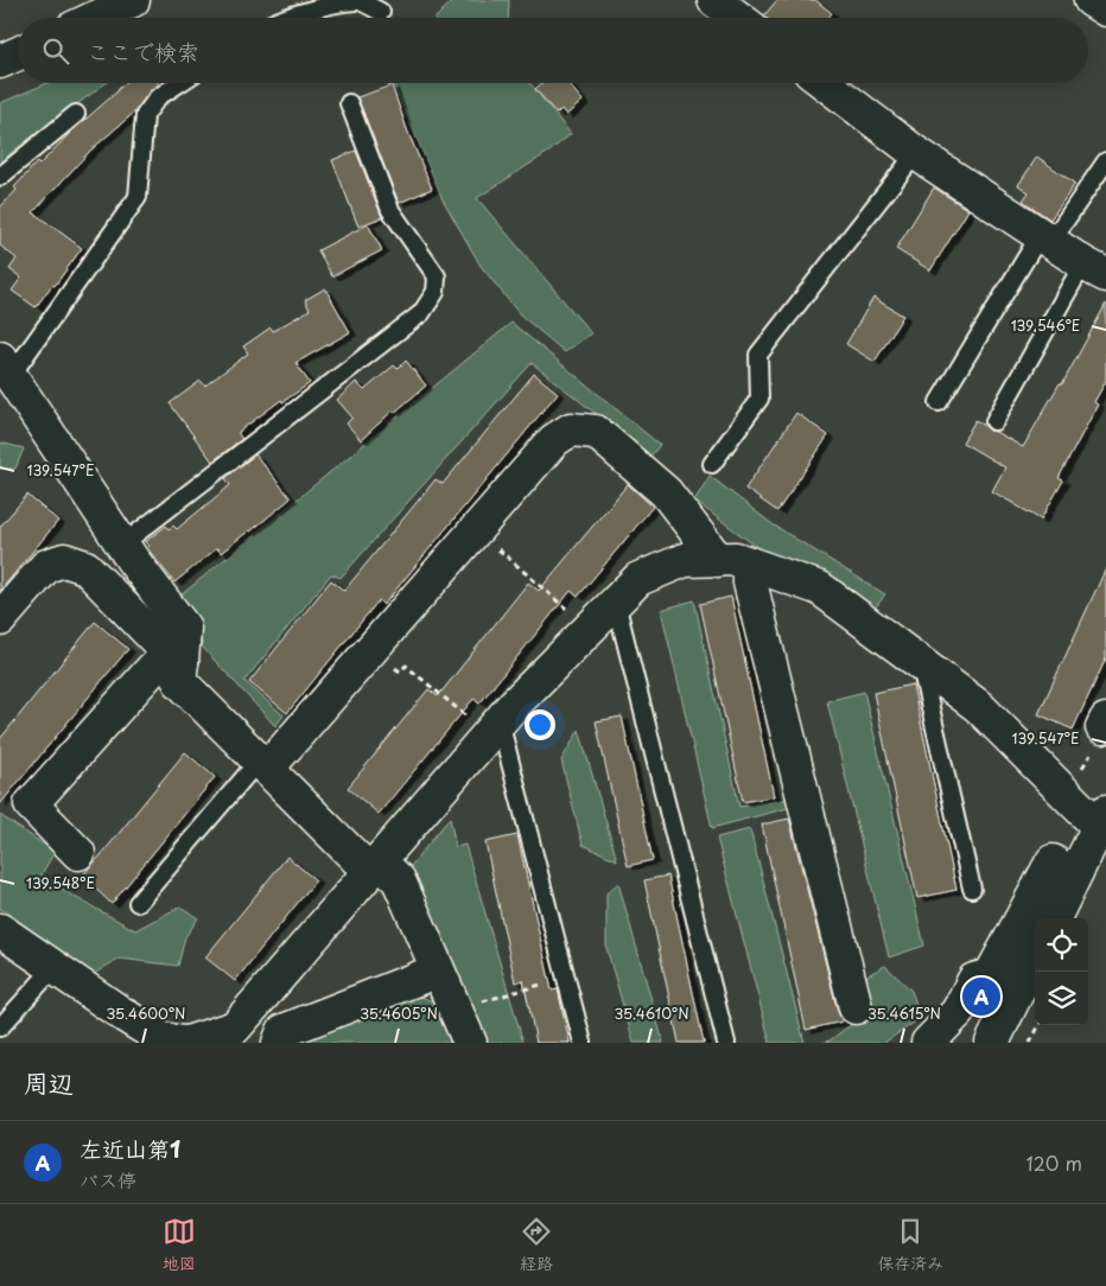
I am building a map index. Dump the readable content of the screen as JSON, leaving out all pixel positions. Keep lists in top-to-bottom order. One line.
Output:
{"page":{"search":"ここで検索","pins":"A","heading":"周辺","list":[{"mark":"A","name":"左近山第1","note":"バス停","value":"120 m"}],"nav":["地図","経路","保存済み"]},"coordinates":["139.546°E","139.547°E","139.548°E","35.4600°N","35.4605°N","35.4610°N","35.4615°N"]}
